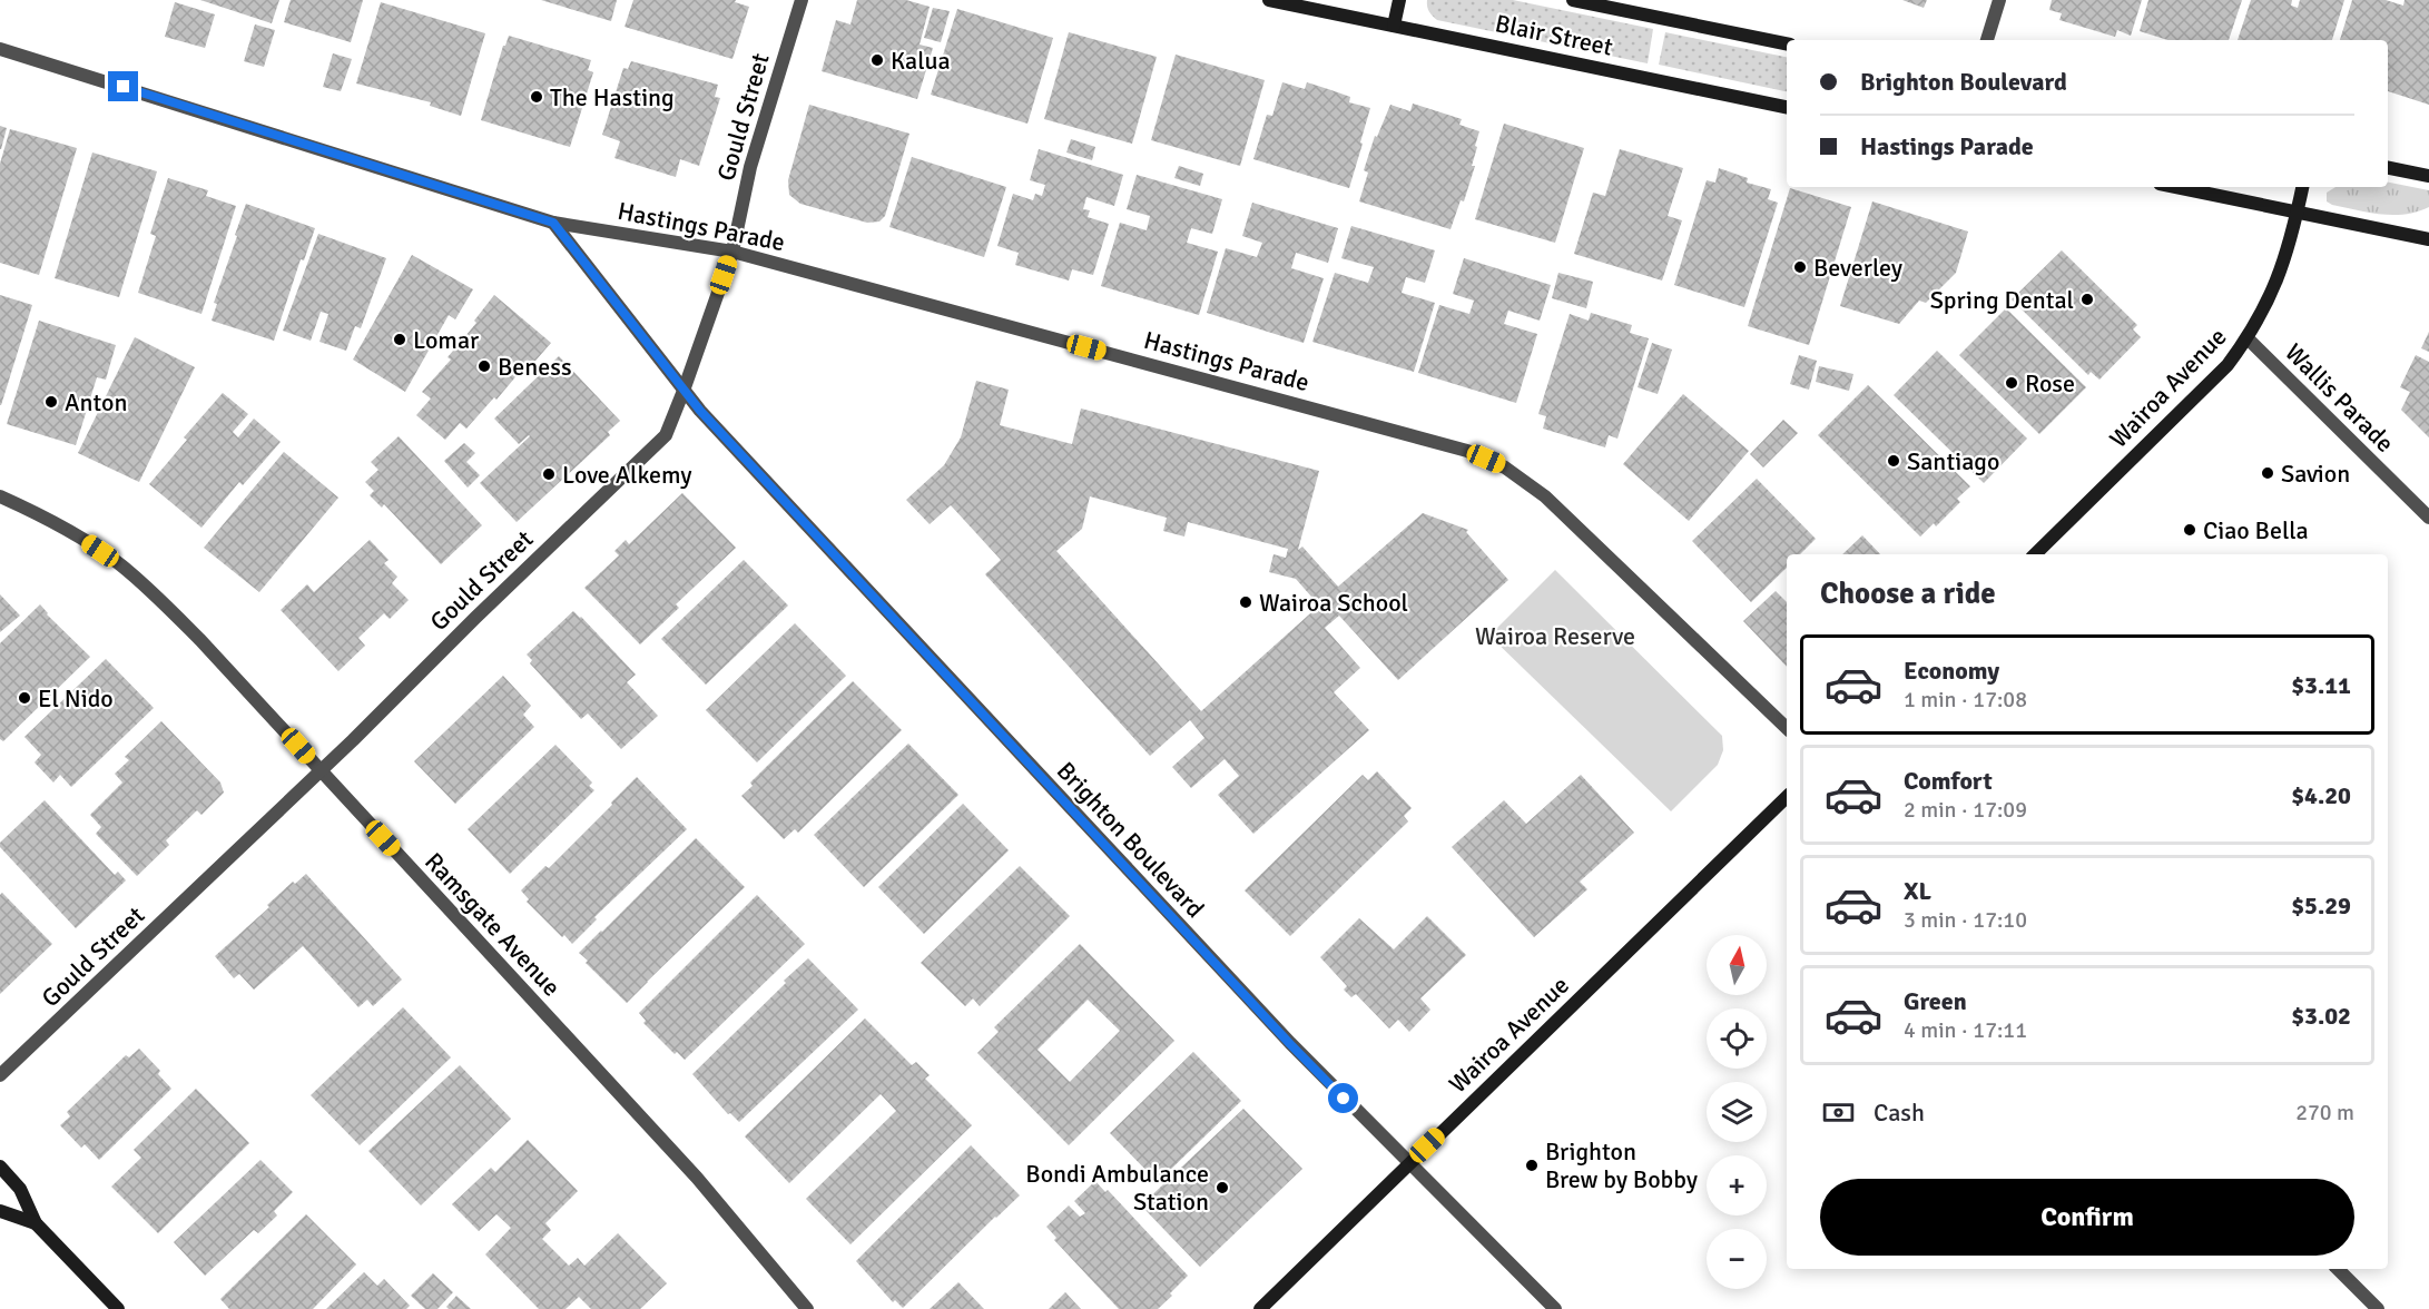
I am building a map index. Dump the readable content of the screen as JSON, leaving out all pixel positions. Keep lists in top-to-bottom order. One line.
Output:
{"streets":{"street":["Blair Street","Gould Street","Hastings Parade","Wairoa Avenue","Wallis Parade","Brighton Boulevard","Ramsgate Avenue"]},"crossings":[["Gould Street","Hastings Parade"],["Gould Street","Brighton Boulevard"],["Gould Street","Ramsgate Avenue"],["Wairoa Avenue","Wallis Parade"],["Wairoa Avenue","Brighton Boulevard"]],"parks":["Wairoa Reserve"],"places":["Kalua","The Hasting","Beverley","Spring Dental","Lomar","Beness","Rose","Anton","Santiago","Savion","Love Alkemy","Ciao Bella","Wairoa School","El Nido","Brighton Brew by Bobby","Bondi Ambulance Station"],"north":"top","page":{"banner":["Brighton Boulevard","Hastings Parade"],"heading":"Choose a ride","list":[{"name":"Economy","note":"1 min · 17:08","value":"$3.11"},{"name":"Comfort","note":"2 min · 17:09","value":"$4.20"},{"name":"XL","note":"3 min · 17:10","value":"$5.29"},{"name":"Green","note":"4 min · 17:11","value":"$3.02"}],"map_buttons":["+","−"],"pay":["Cash","270 m"],"buttons":"Confirm"}}
